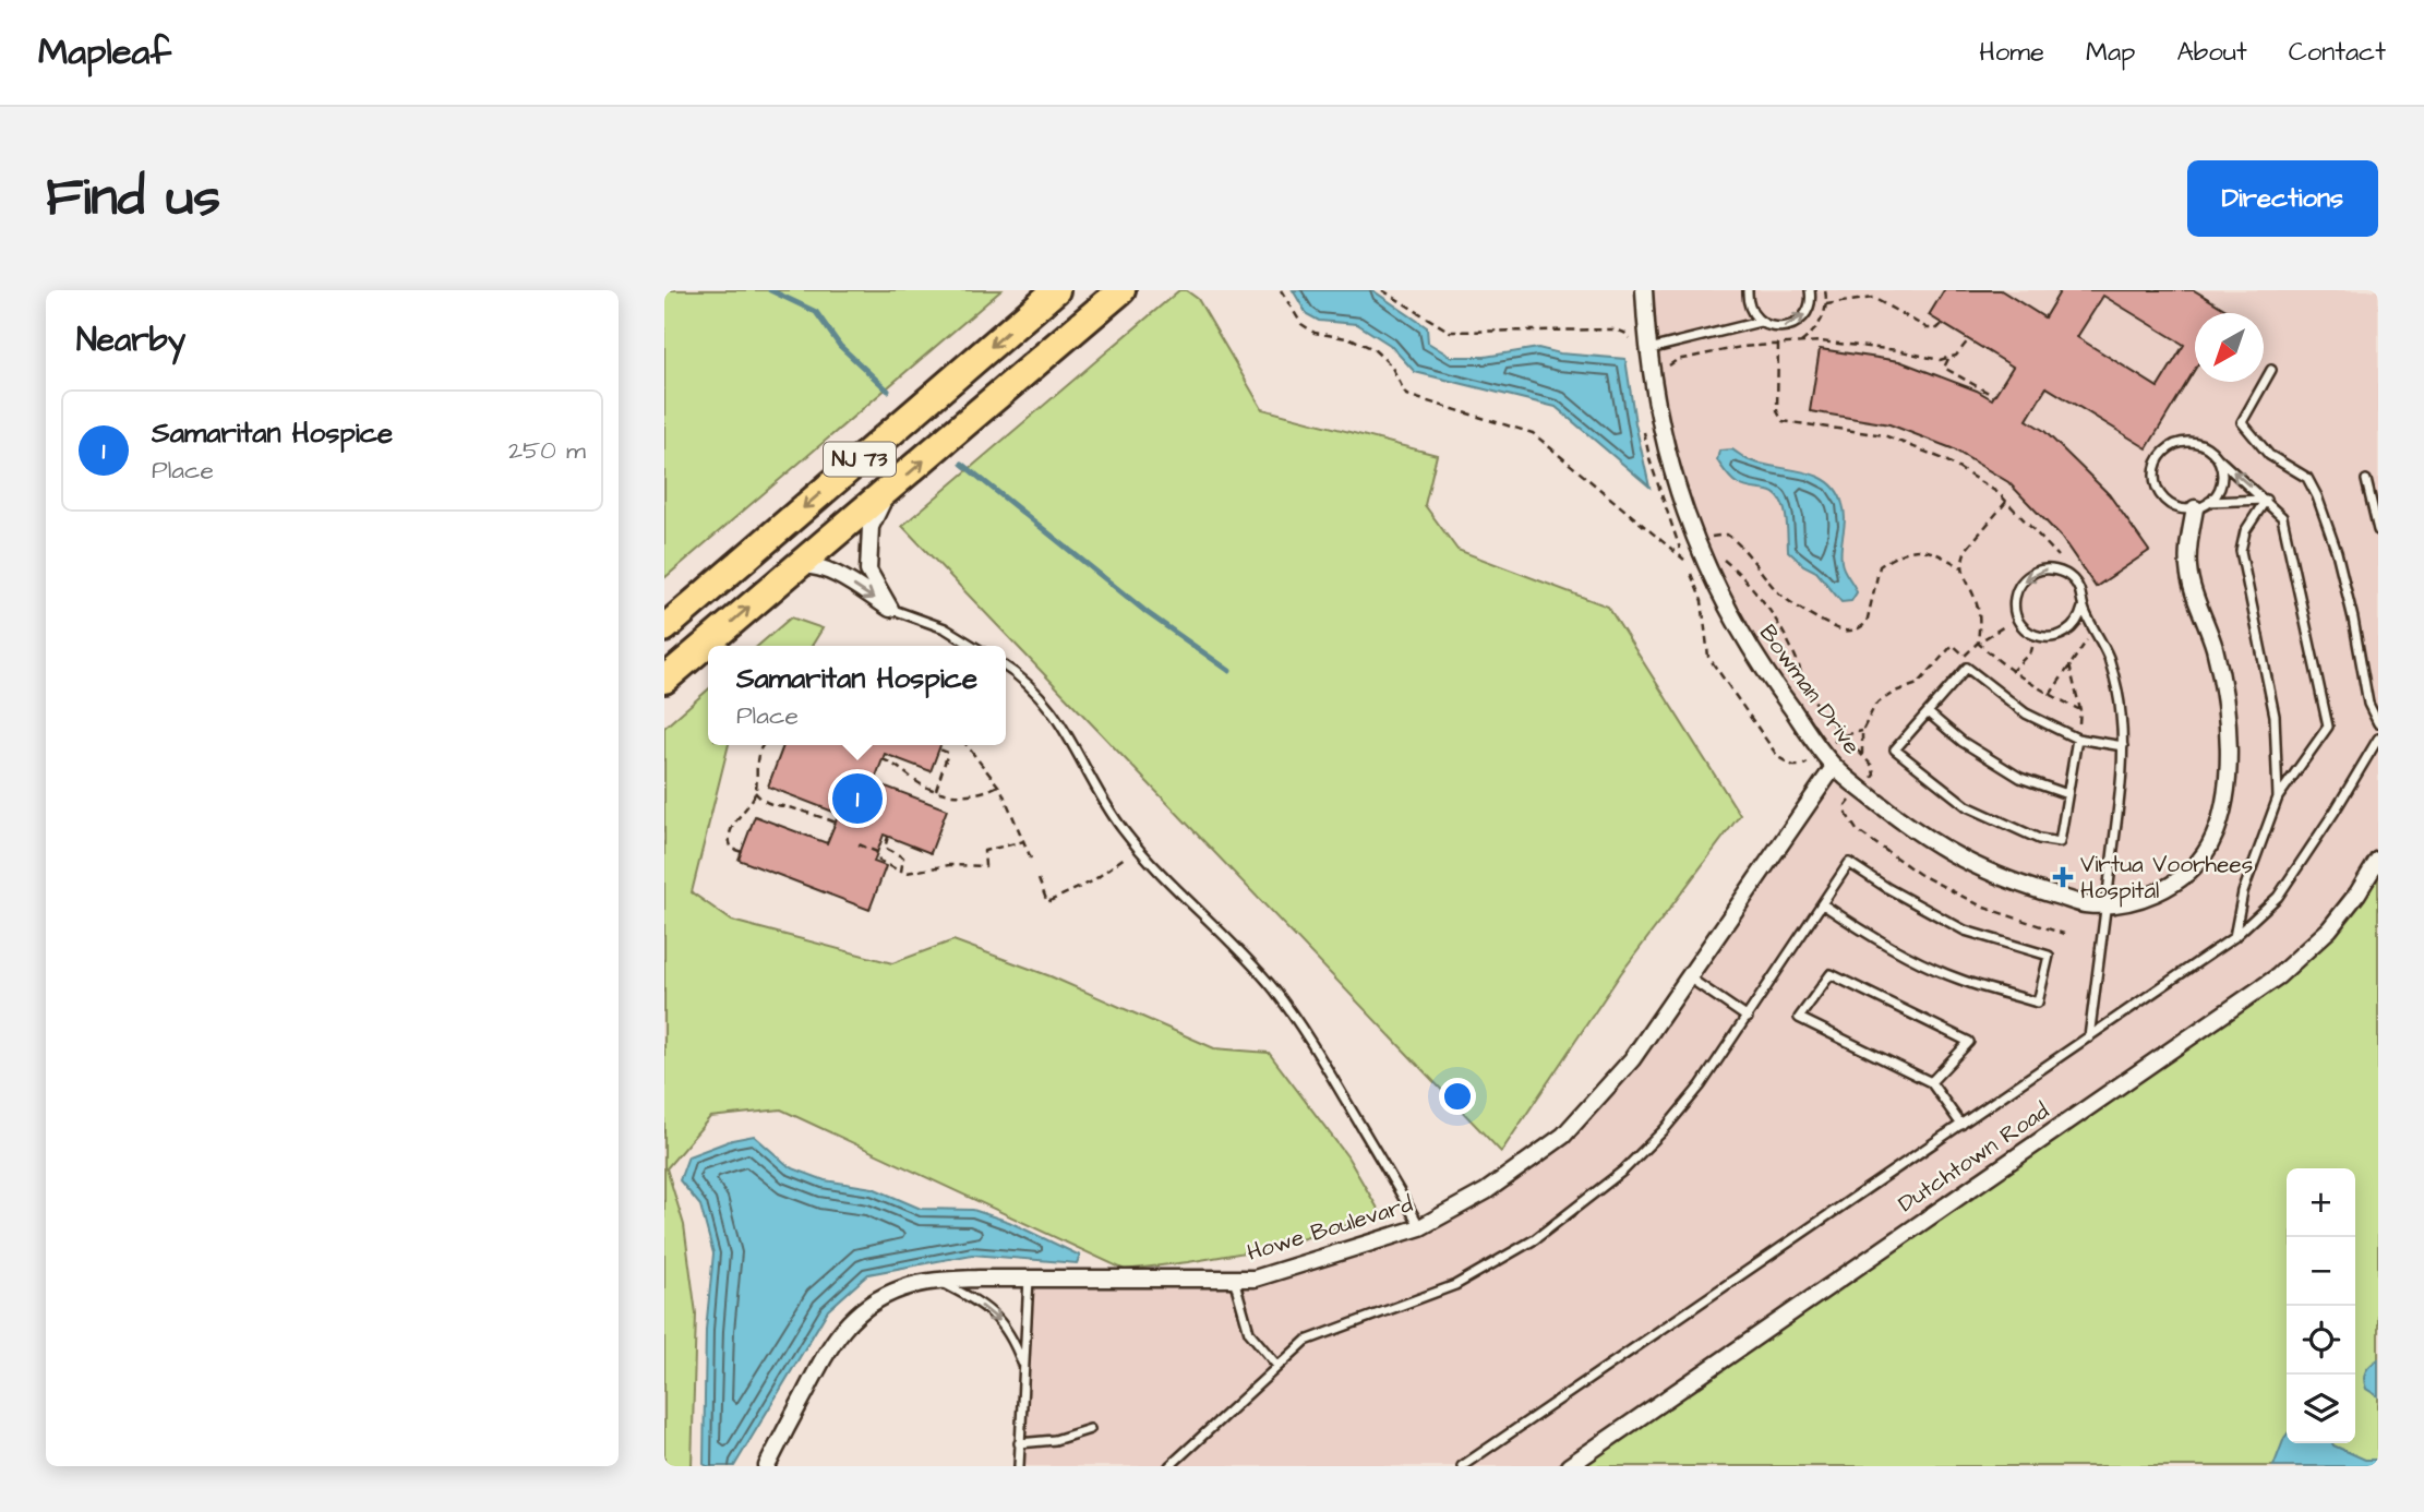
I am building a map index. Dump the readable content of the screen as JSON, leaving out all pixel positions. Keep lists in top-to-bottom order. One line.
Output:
{"streets":{"highway":["NJ 73"],"street":["Bowman Drive","Dutchtown Road","Howe Boulevard"]},"crossings":[["Bowman Drive","Howe Boulevard"]],"places":{"health":["Virtua Voorhees Hospital"]},"north":"bottom left","page":{"header":"Mapleaf","nav":["Home","Map","About","Contact"],"buttons":"Directions","title":"Find us","heading":"Nearby","list":[{"mark":"1","name":"Samaritan Hospice","note":"Place","value":"250 m"}],"popup":["Samaritan Hospice","Place"],"pins":"1","map_buttons":["+","−"]}}
